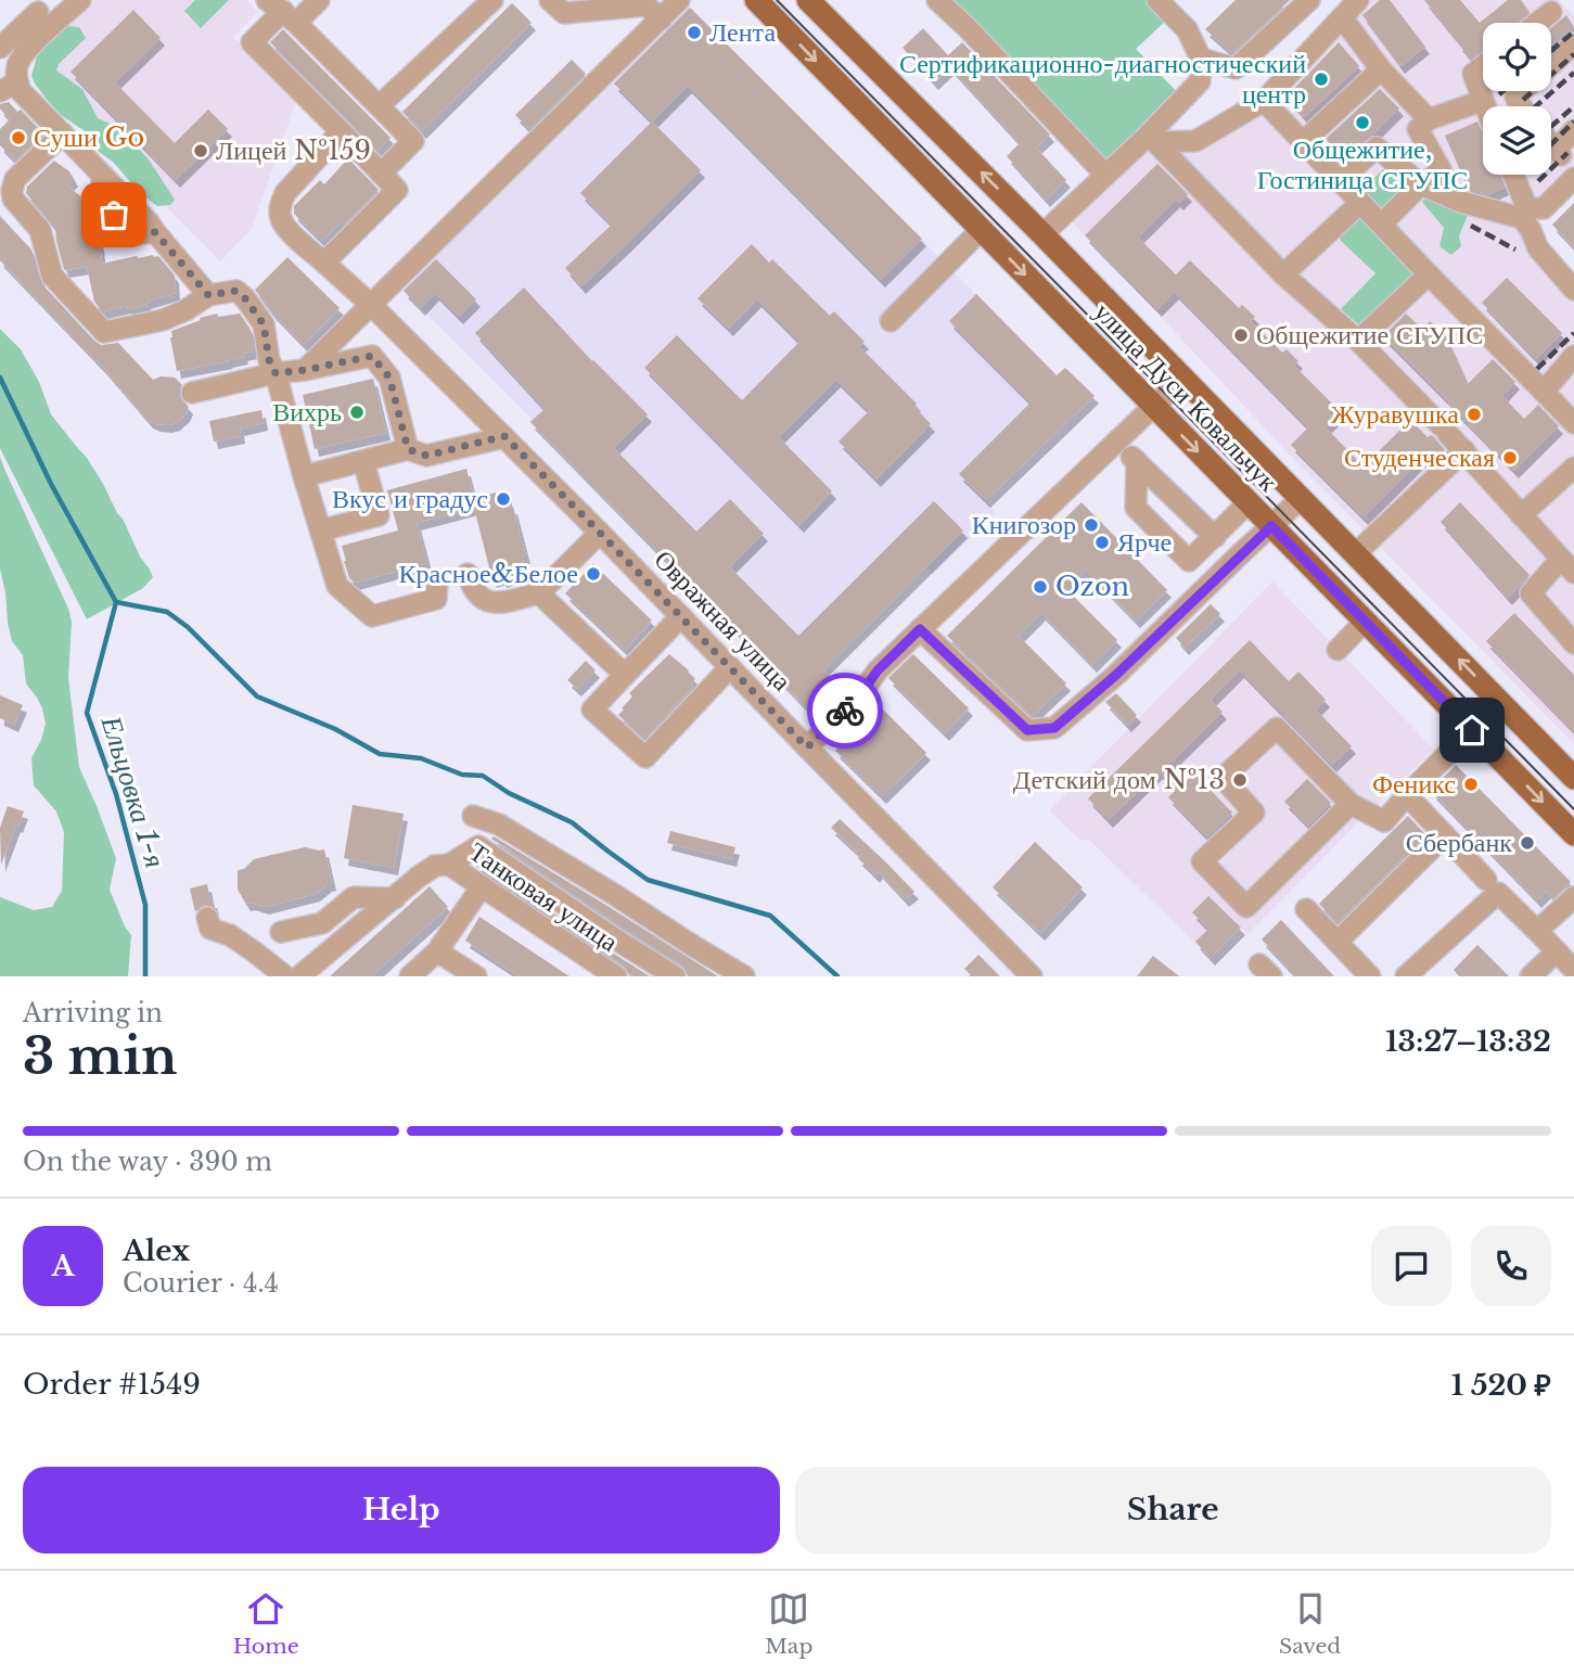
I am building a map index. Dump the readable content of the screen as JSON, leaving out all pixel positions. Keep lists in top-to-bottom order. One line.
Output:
{"streets":{"main road":["улица Дуси Ковальчук"],"street":["Овражная улица","Танковая улица"]},"water":["Ельцовка 1-я"],"places":["Лента","Сертификационно-диагностический центр","Общежитие, Гостиница СГУПС","Суши Go","Лицей №159","Общежитие СГУПС","Вихрь","Журавушка","Студенческая","Вкус и градус","Книгозор","Ярче","Красное&Белое","Ozon","Детский дом №13","Феникс","Сбербанк"],"page":{"heading":["3 min","Arriving in","13:27–13:32"],"panel":["Alex","Courier · 4.4","Order #1549","1 520 ₽"],"bar":"On the way · 390 m","round":"A","buttons":["Help","Share"],"tabs":["Home","Map","Saved"]}}
